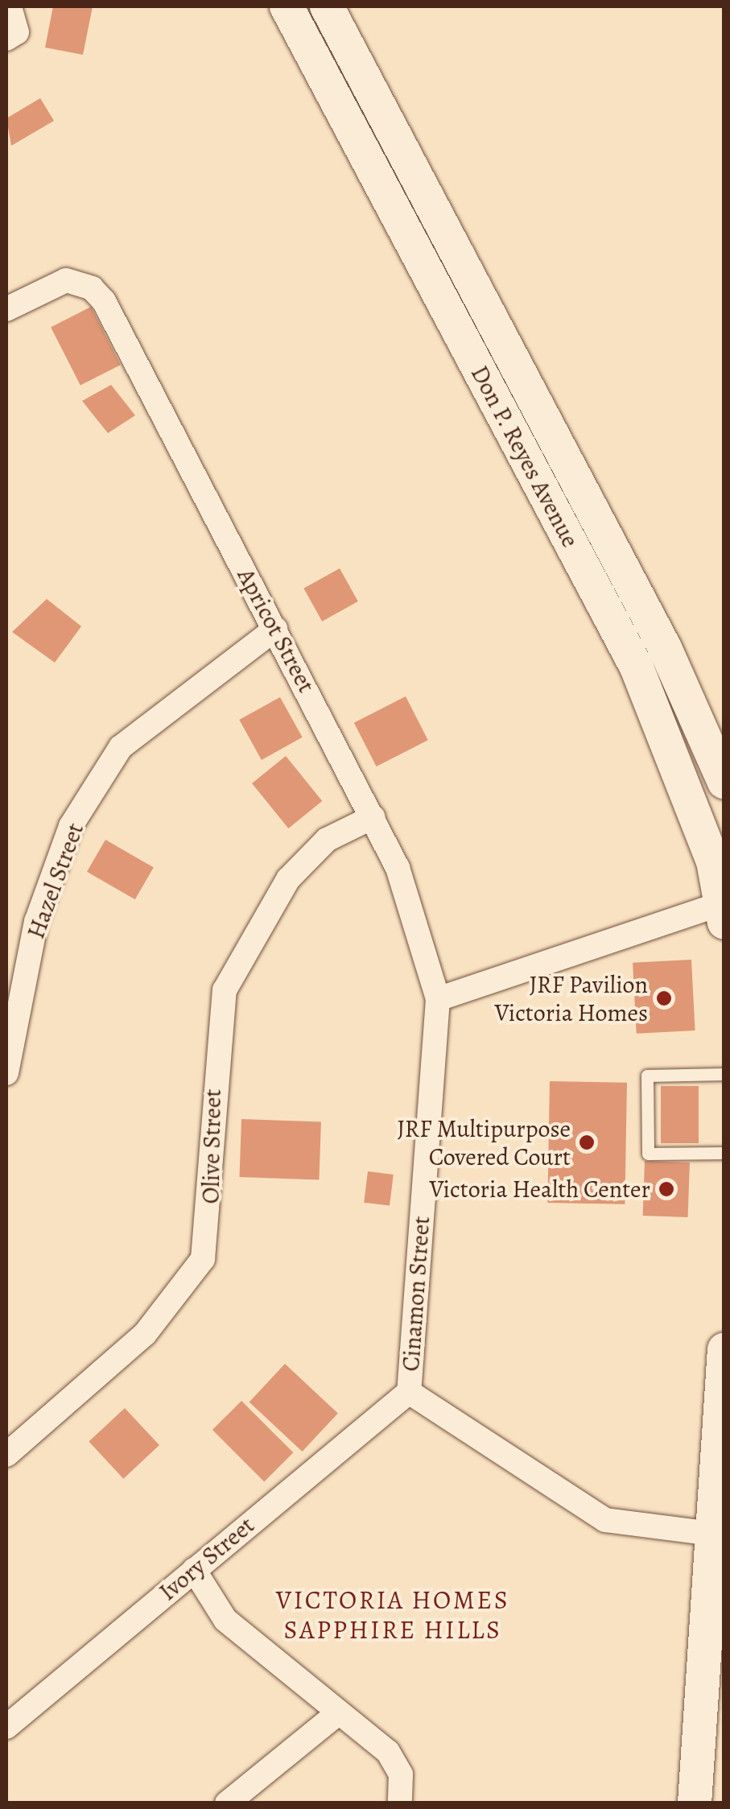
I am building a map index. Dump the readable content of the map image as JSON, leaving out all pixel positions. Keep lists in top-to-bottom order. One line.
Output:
{"streets":{"street":["Don P. Reyes Avenue","Apricot Street","Hazel Street","Olive Street","Cinamon Street","Ivory Street"]},"crossings":[["Apricot Street","Hazel Street"],["Apricot Street","Olive Street"],["Apricot Street","Cinamon Street"],["Cinamon Street","Ivory Street"]],"districts":["VICTORIA HOMES SAPPHIRE HILLS"],"places":["JRF Pavilion Victoria Homes","JRF Multipurpose Covered Court","Victoria Health Center"]}
